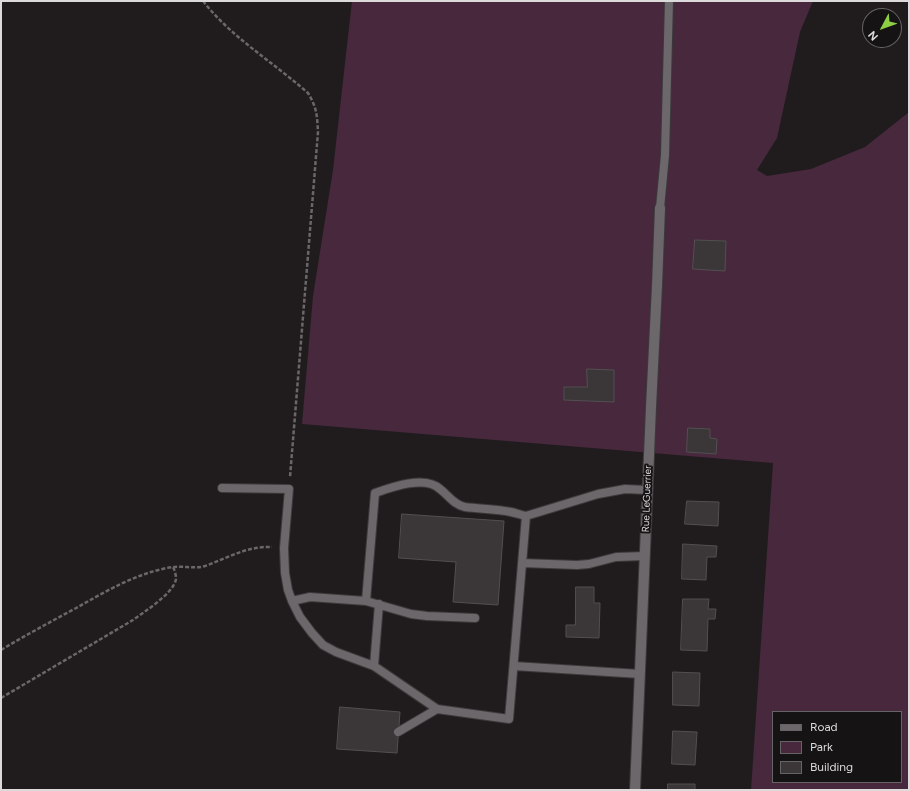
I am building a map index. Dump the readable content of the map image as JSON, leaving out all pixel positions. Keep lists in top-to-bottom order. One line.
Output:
{"streets":{"street":["Rue LeGuerrier"]},"legend":["Road","Park","Building"],"north":"bottom left"}
